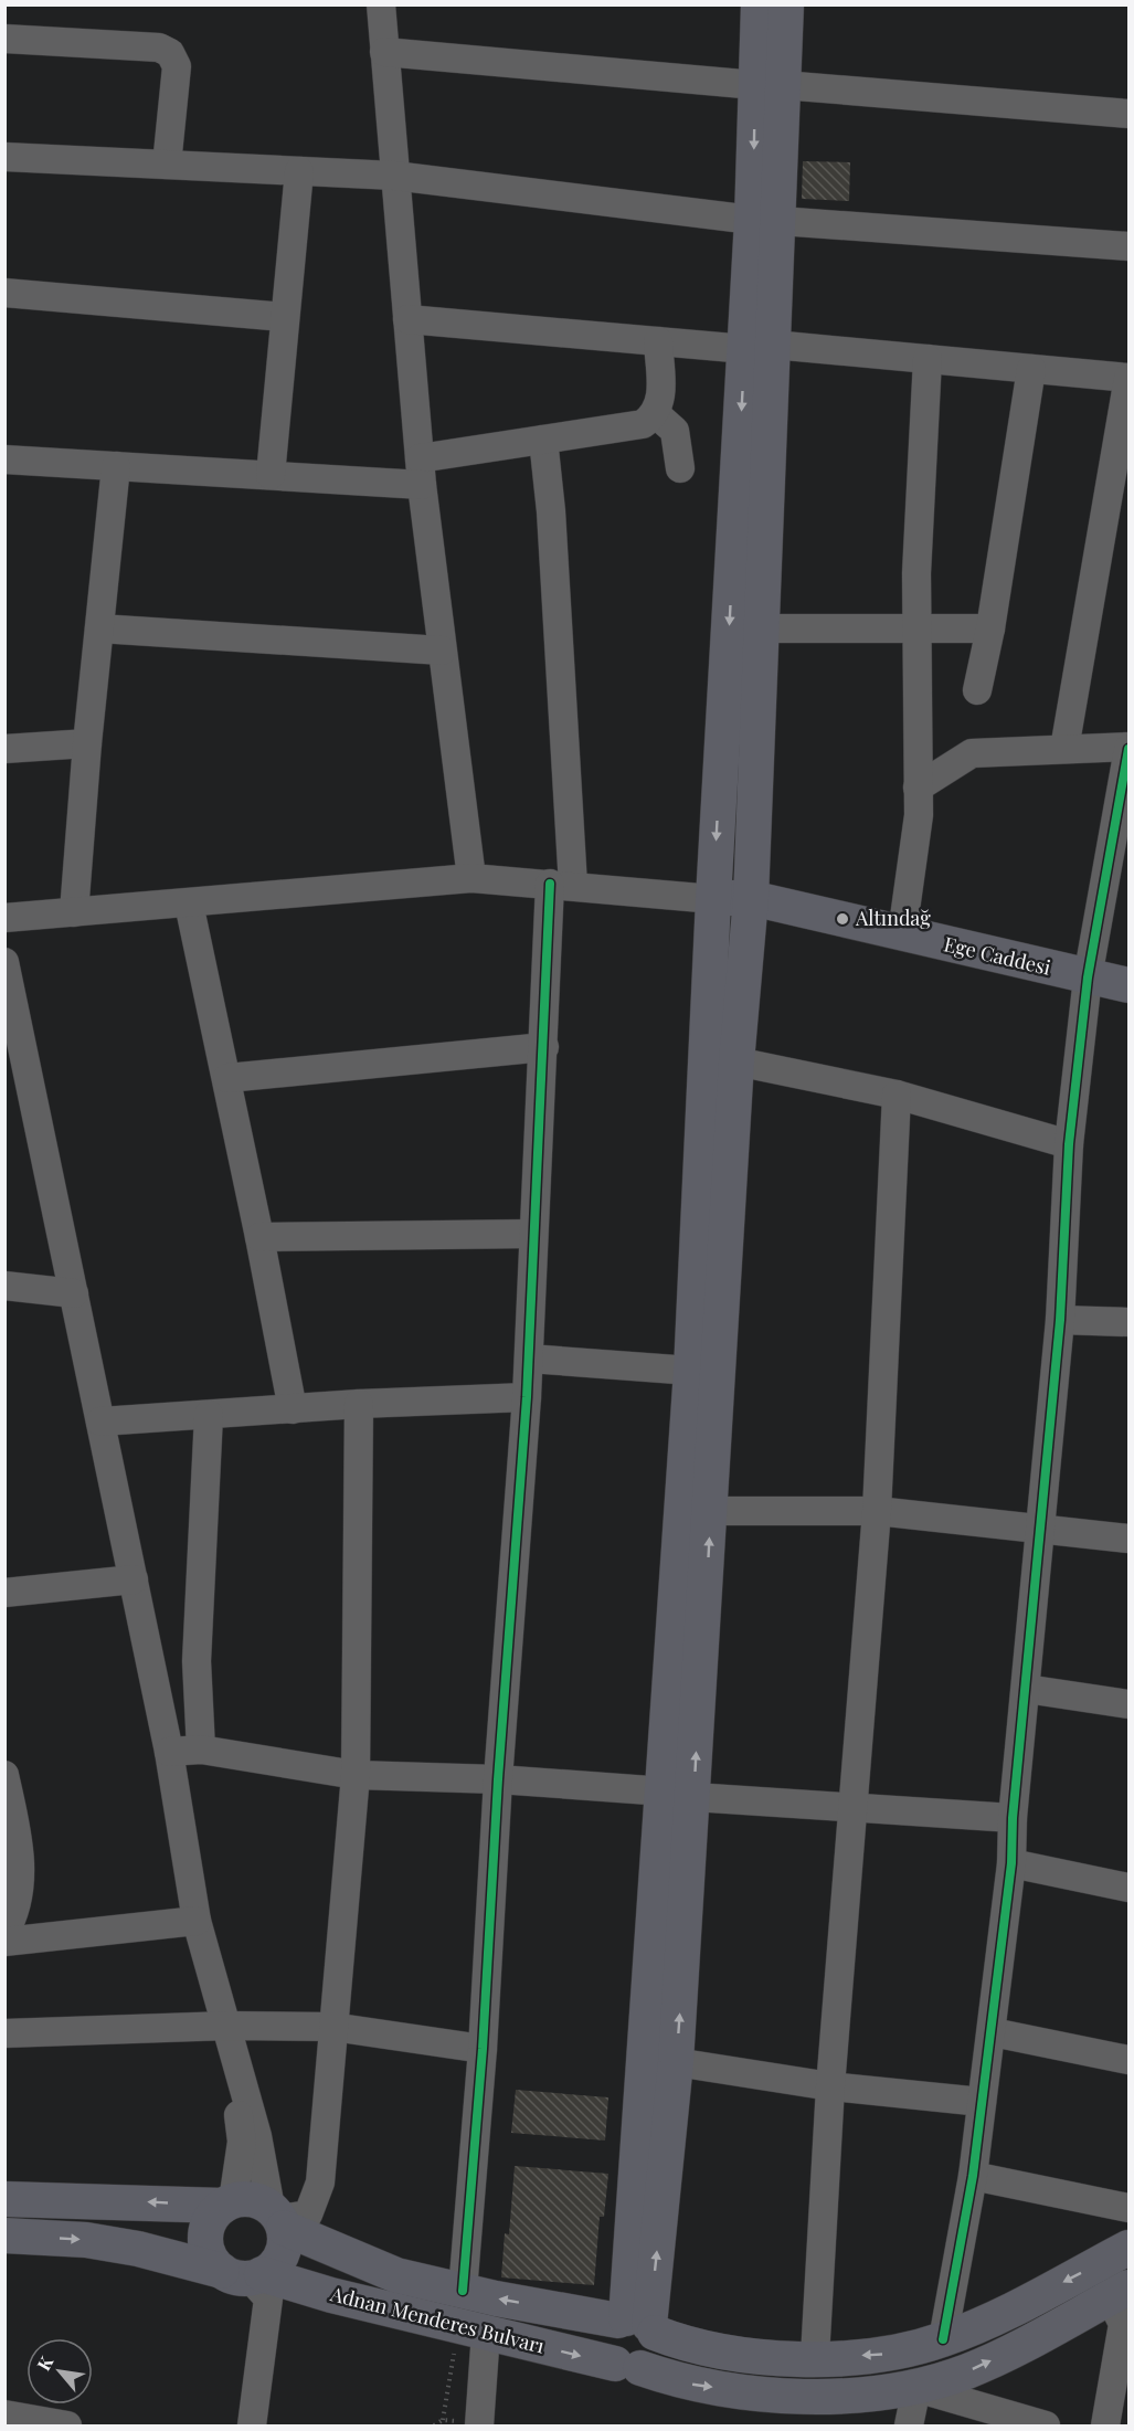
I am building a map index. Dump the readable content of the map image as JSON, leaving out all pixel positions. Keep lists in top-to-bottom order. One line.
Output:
{"streets":{"main road":["Ege Caddesi","Adnan Menderes Bulvarı"]},"places":["Altındağ"],"north":"top left"}
